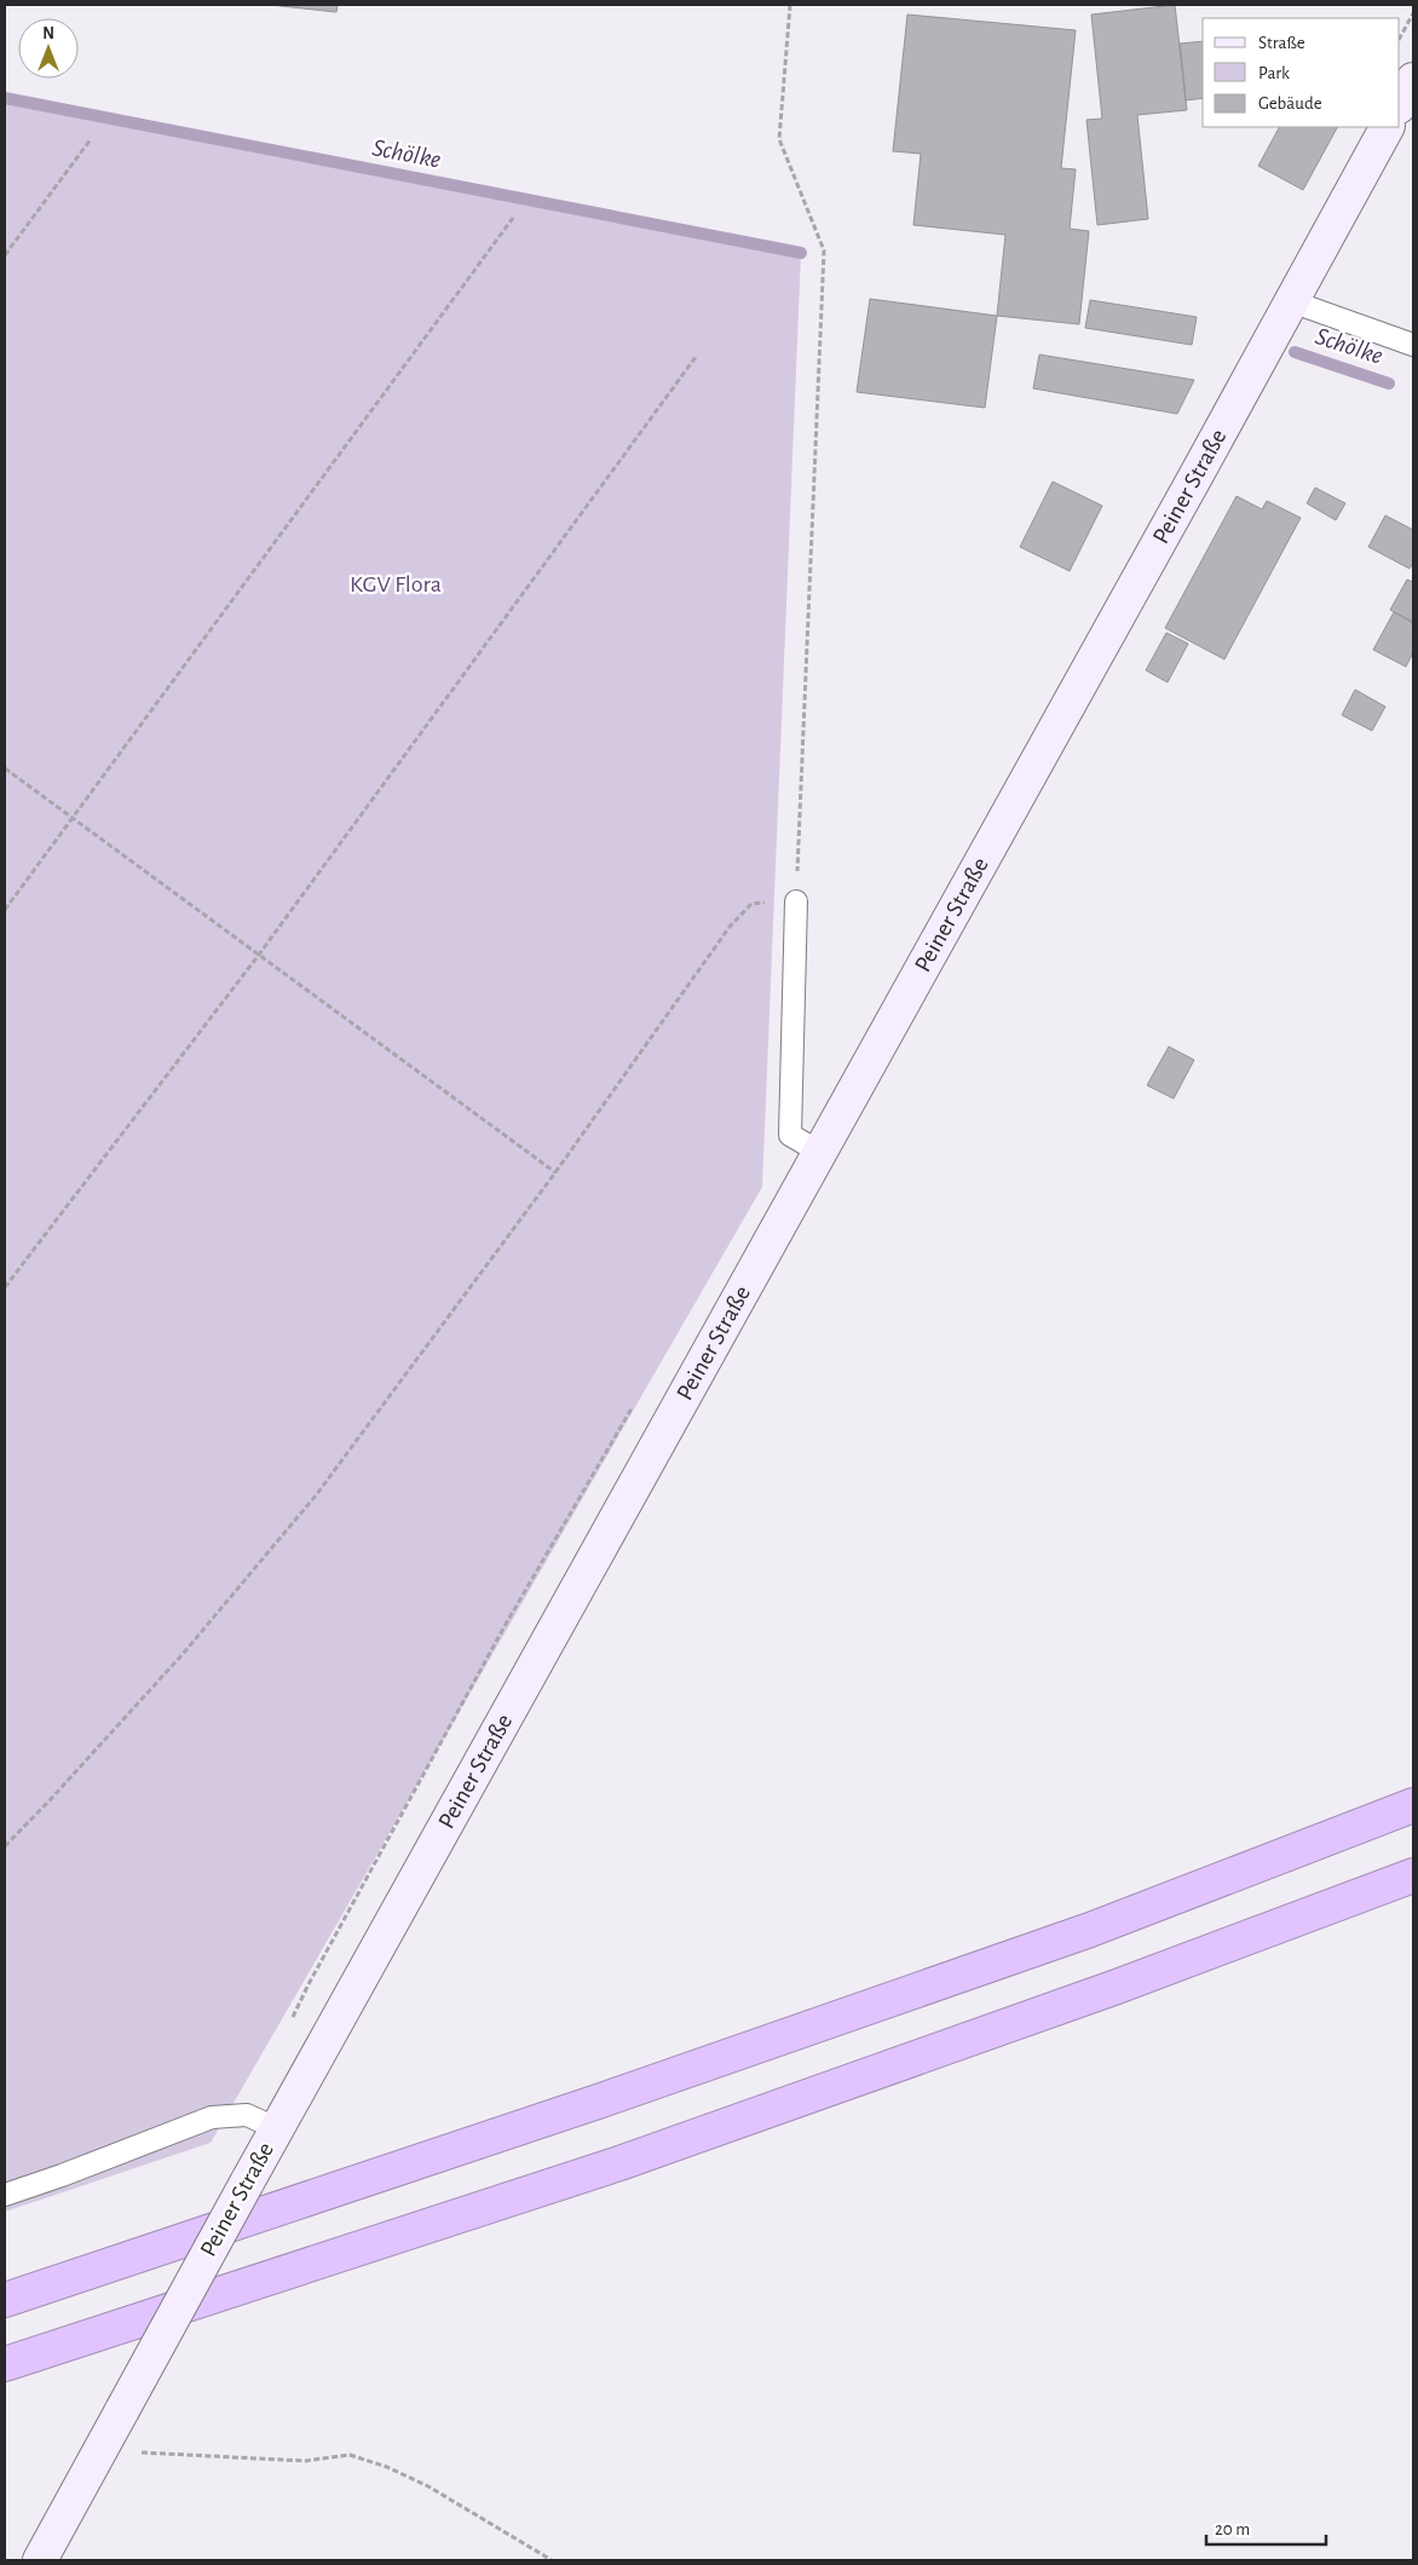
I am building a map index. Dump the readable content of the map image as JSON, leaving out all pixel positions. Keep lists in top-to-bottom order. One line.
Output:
{"streets":{"street":["Peiner Straße"]},"water":["Schölke"],"parks":["KGV Flora"],"legend":["Straße","Park","Gebäude"],"scale_bar":"20 m","north":"top"}
